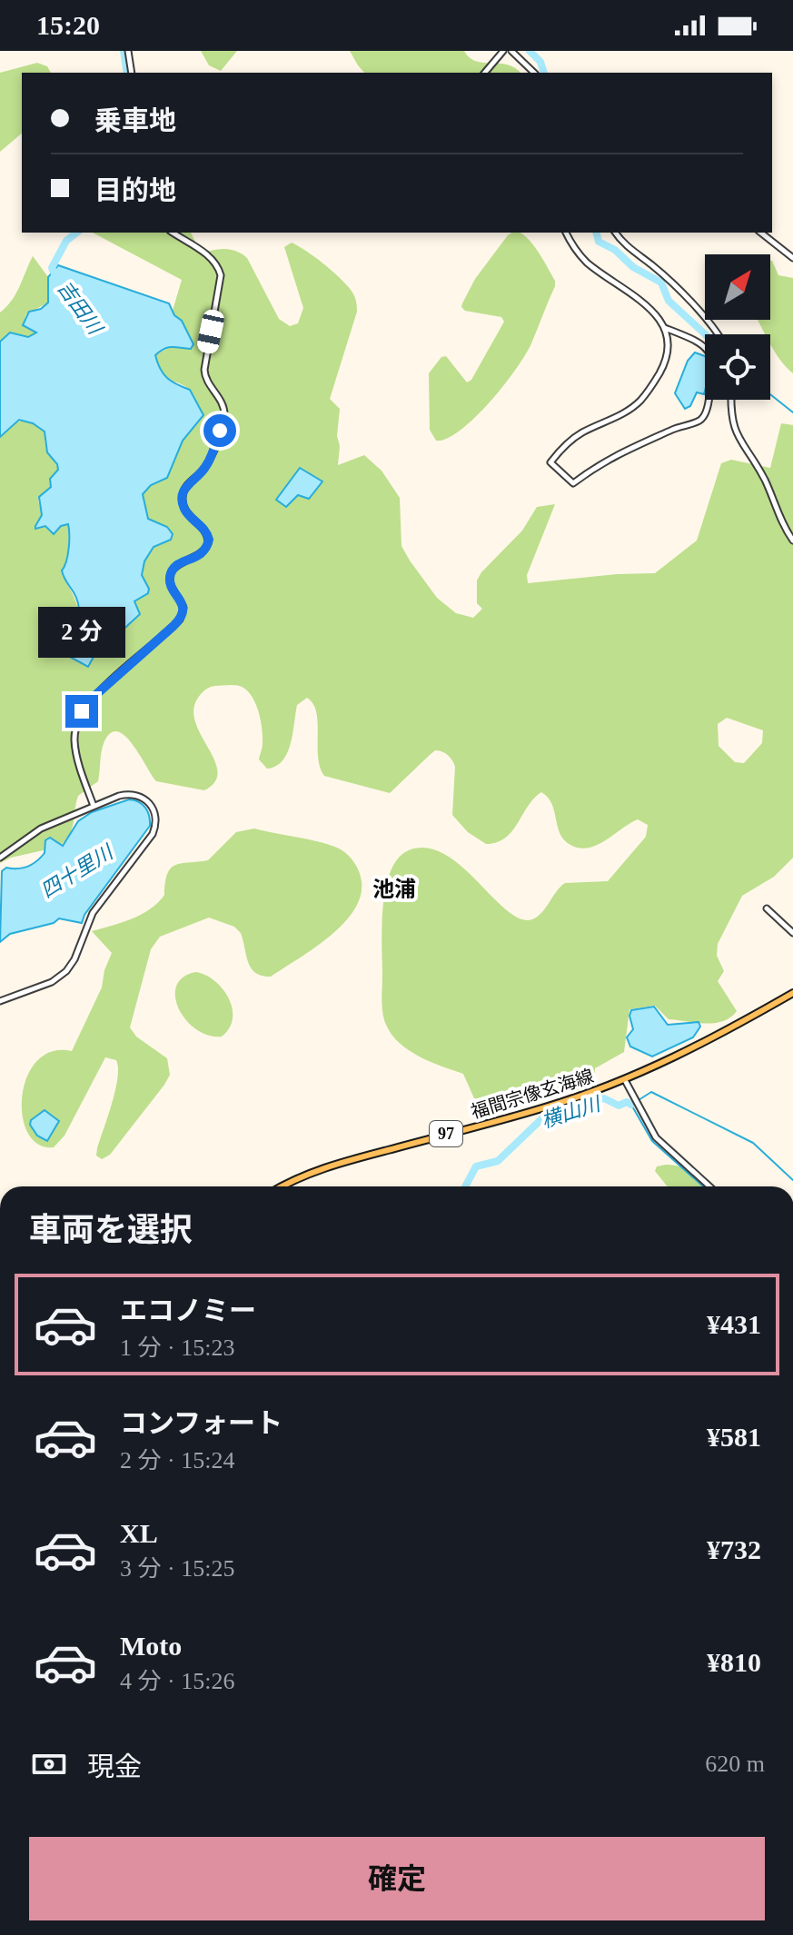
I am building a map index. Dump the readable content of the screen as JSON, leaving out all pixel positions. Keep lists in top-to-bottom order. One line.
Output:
{"streets":{"main road":["福間宗像玄海線","97"]},"districts":["池浦"],"water":["吉田川","四十里川","横山川"],"north":"top right","page":{"status":"15:20","banner":["乗車地","目的地"],"bubble":"2 分","heading":"車両を選択","list":[{"name":"エコノミー","note":"1 分 · 15:23","value":"¥431"},{"name":"コンフォート","note":"2 分 · 15:24","value":"¥581"},{"name":"XL","note":"3 分 · 15:25","value":"¥732"},{"name":"Moto","note":"4 分 · 15:26","value":"¥810"}],"pay":["現金","620 m"],"buttons":"確定"}}
